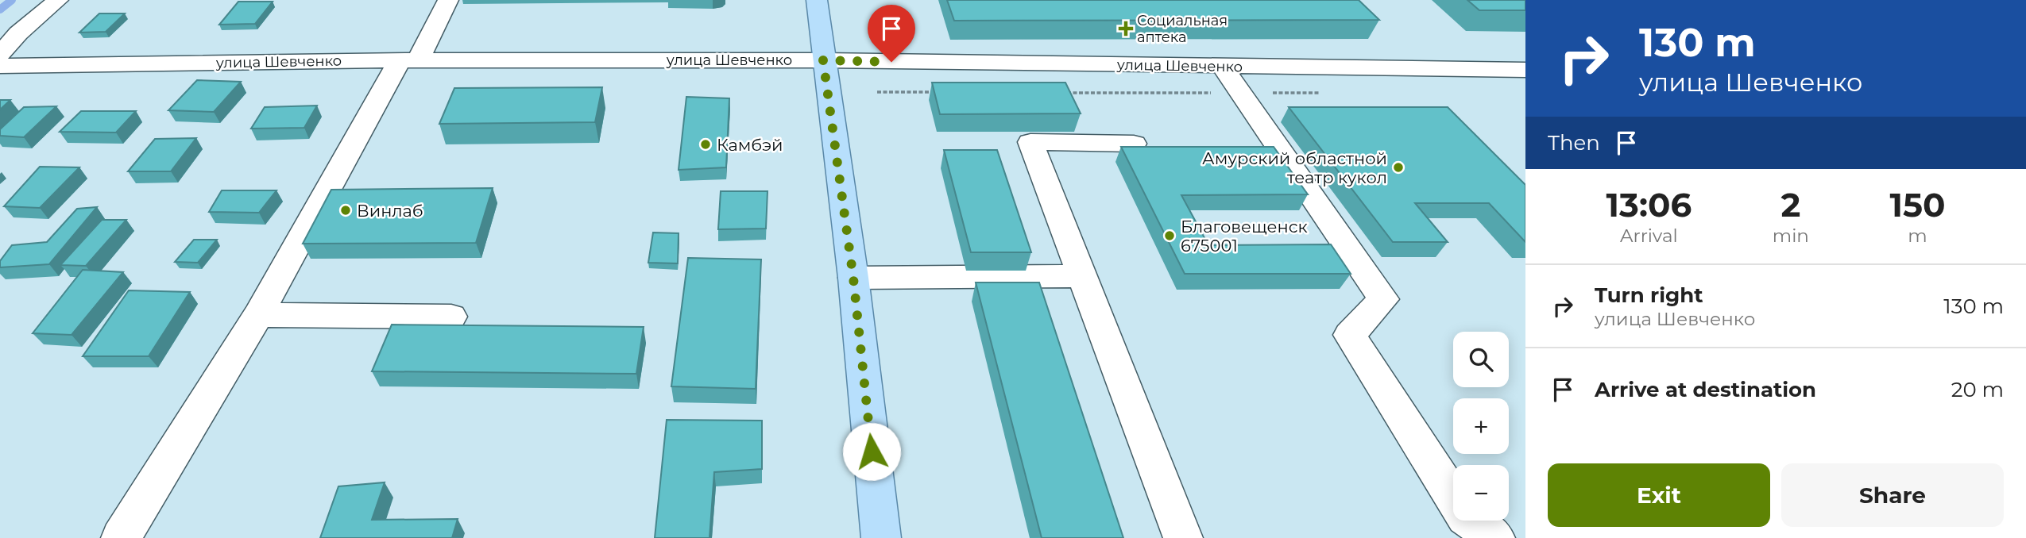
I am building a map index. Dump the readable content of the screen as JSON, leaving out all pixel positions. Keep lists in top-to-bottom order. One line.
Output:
{"streets":{"street":["улица Шевченко"]},"places":{"health":["Социальная аптека"],"other":["Камбэй","Амурский областной театр кукол","Винлаб","Благовещенск 675001"]},"page":{"turn":["130 m","улица Шевченко"],"then":"Then","eta":["13:06","Arrival","2","min","150","m"],"list":[{"name":"Turn right","note":"улица Шевченко","value":"130 m"},{"name":"Arrive at destination","value":"20 m"}],"map_buttons":["+","−"],"buttons":["Exit","Share"]}}
